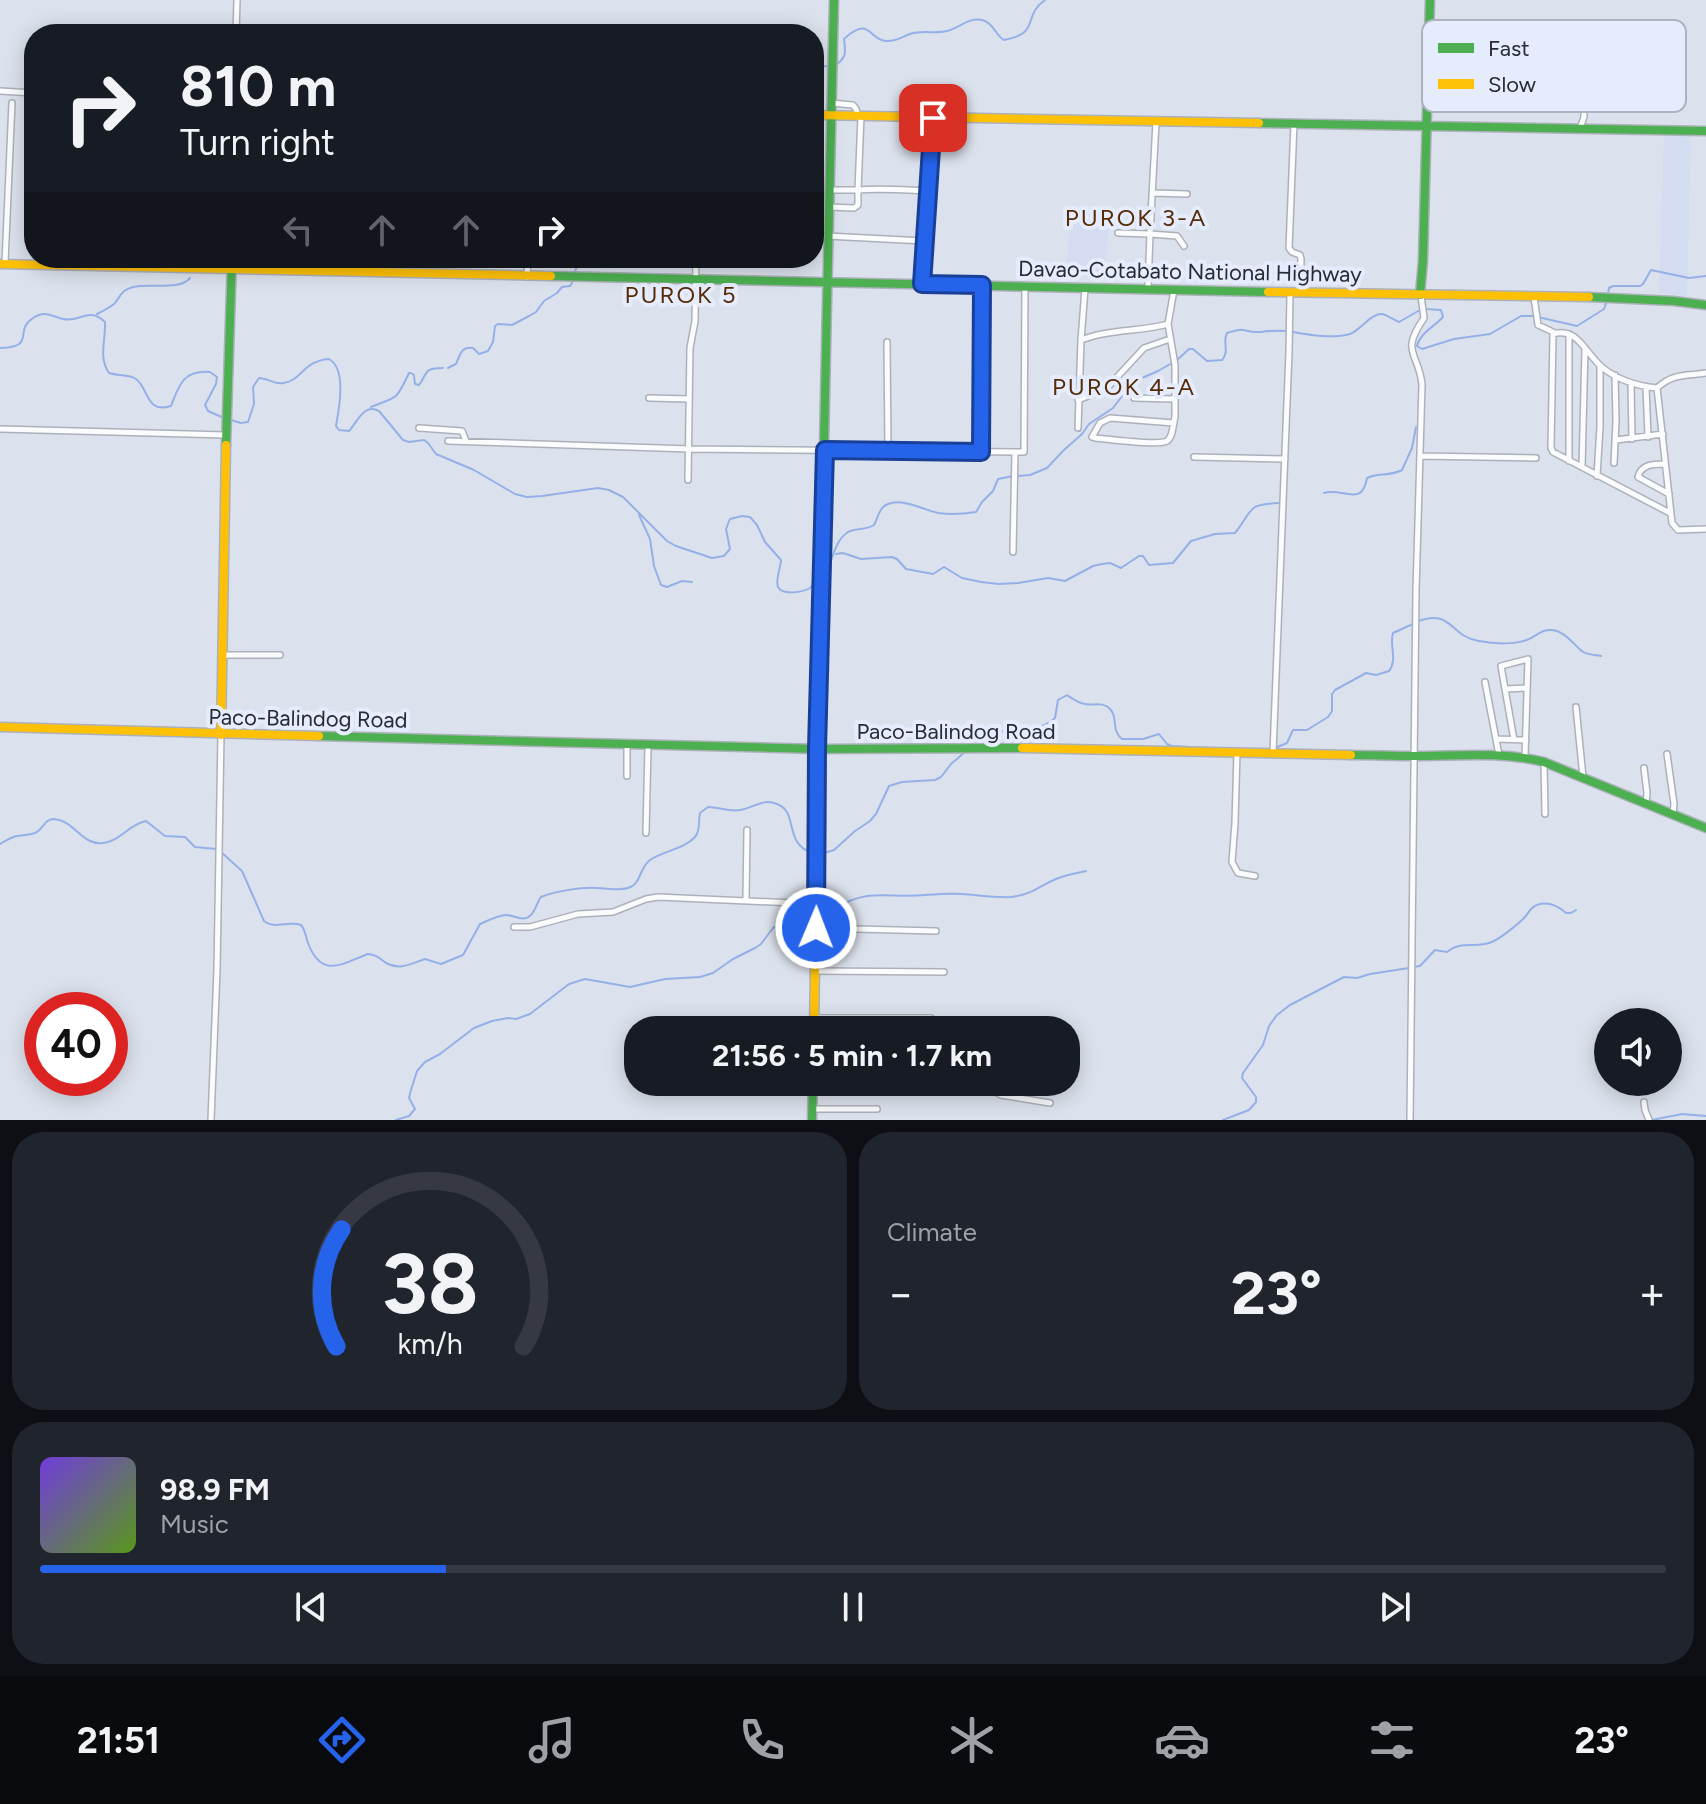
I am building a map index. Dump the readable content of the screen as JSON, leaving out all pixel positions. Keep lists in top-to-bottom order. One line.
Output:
{"streets":{"main road":["Davao-Cotabato National Highway","Paco-Balindog Road"]},"districts":["PUROK 3-A","PUROK 5","PUROK 4-A"],"legend":["Fast","Slow"],"page":{"turn":["810 m","Turn right"],"limit":"40","trip":"21:56 · 5 min · 1.7 km","tile":"Climate","heat":["−","23°","+"],"song":["98.9 FM","Music"],"tabs":["21:51","23°"],"gauge":["38","km/h"]}}
